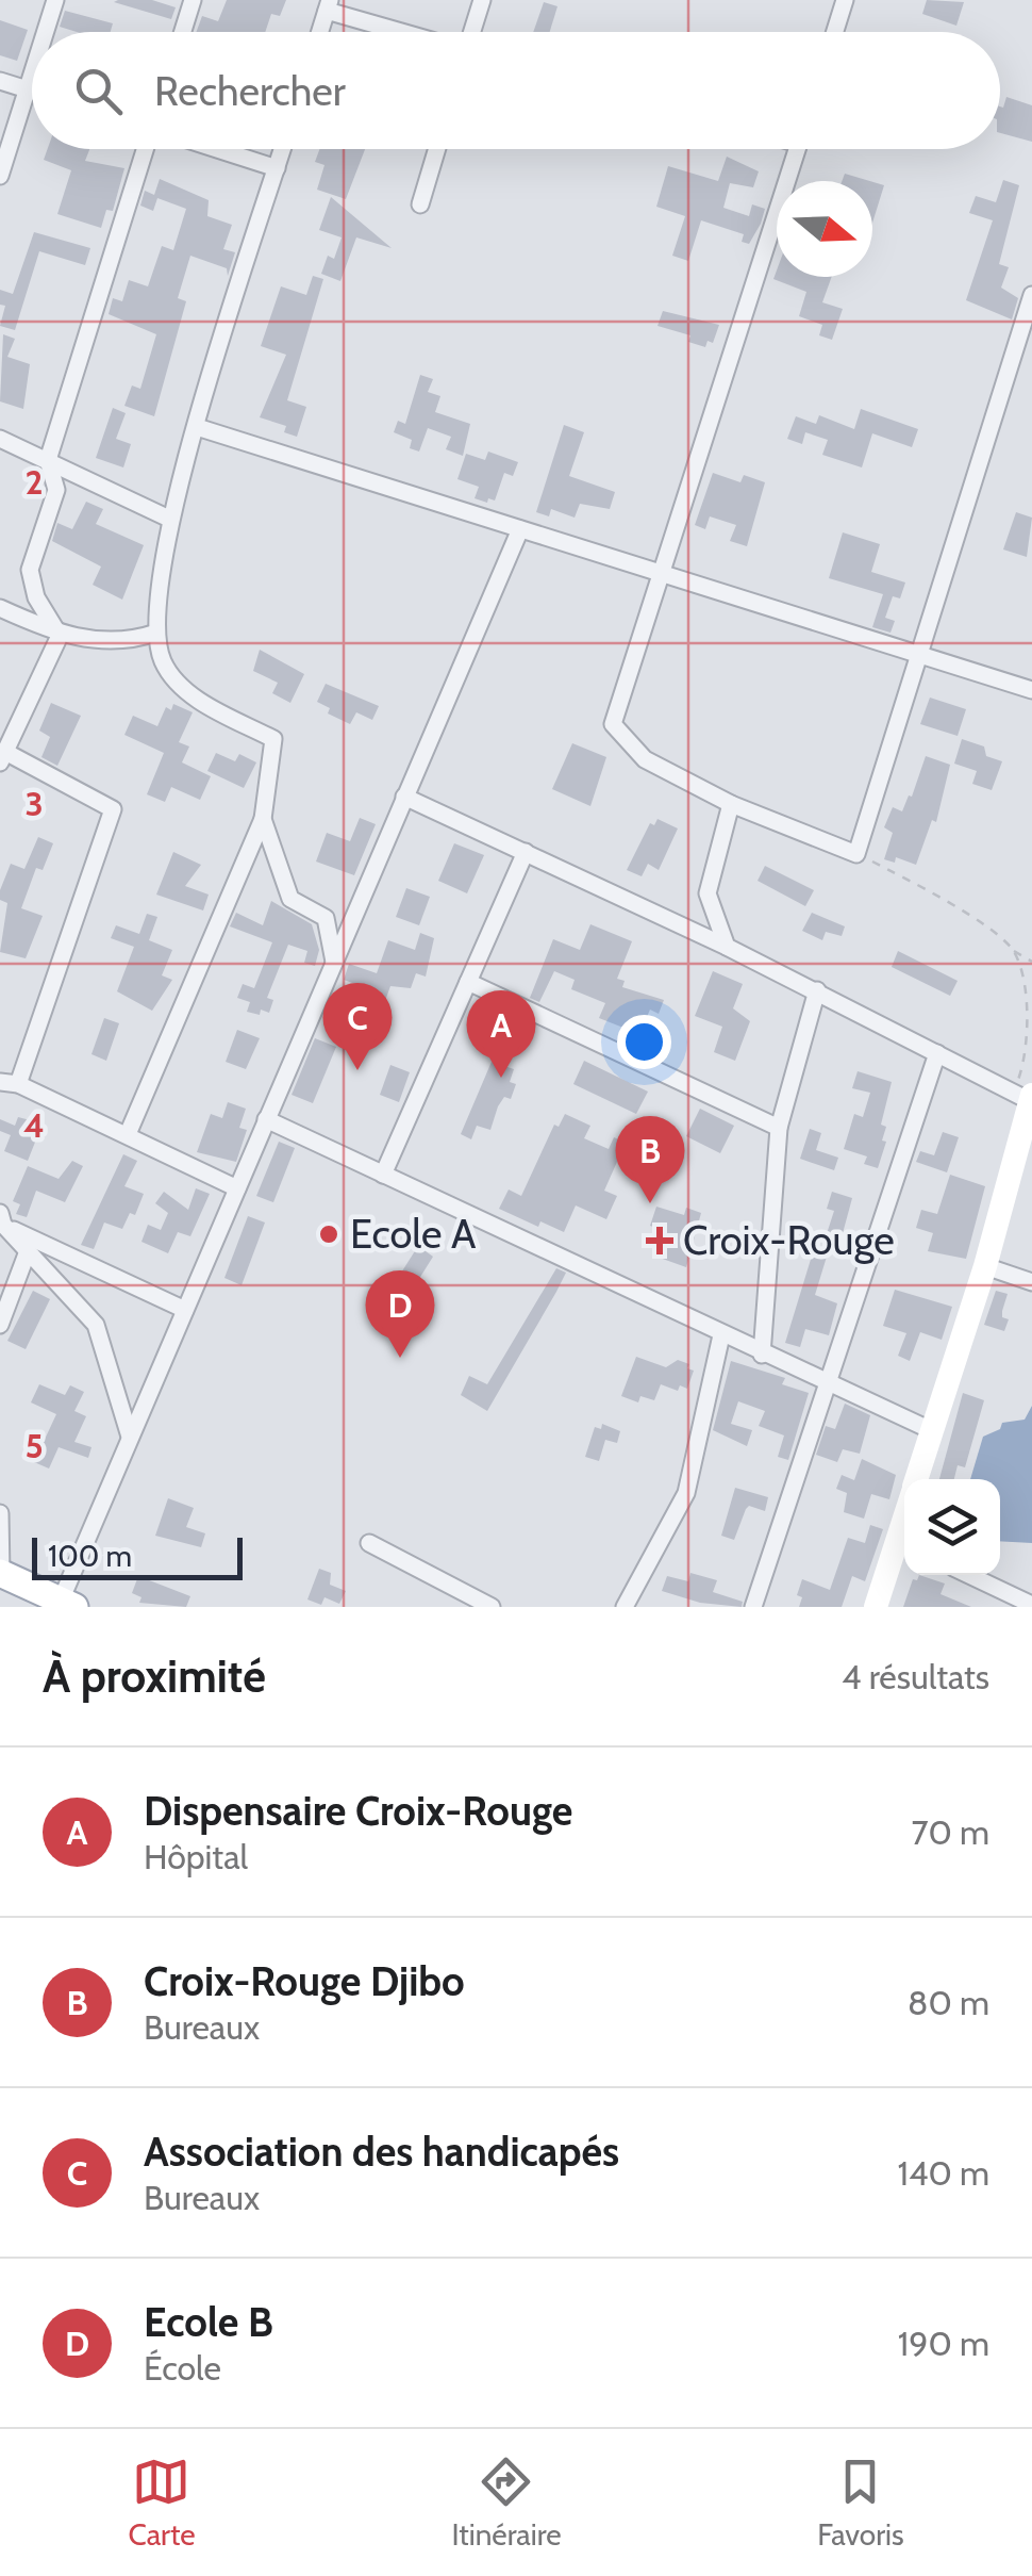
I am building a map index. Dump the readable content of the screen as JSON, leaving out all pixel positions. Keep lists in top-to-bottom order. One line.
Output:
{"places":{"other":["Ecole A"],"health":["Croix-Rouge"]},"scale_bar":"100 m","north":"right","page":{"search":"Rechercher","pins":["C","A","B","D"],"scale":"100 m","heading":["À proximité","4 résultats"],"list":[{"mark":"A","name":"Dispensaire Croix-Rouge","note":"Hôpital","value":"70 m"},{"mark":"B","name":"Croix-Rouge Djibo","note":"Bureaux","value":"80 m"},{"mark":"C","name":"Association des handicapés","note":"Bureaux","value":"140 m"},{"mark":"D","name":"Ecole B","note":"École","value":"190 m"}],"nav":["Carte","Itinéraire","Favoris"]},"grid":{"rows":["2","3","4","5"]}}
